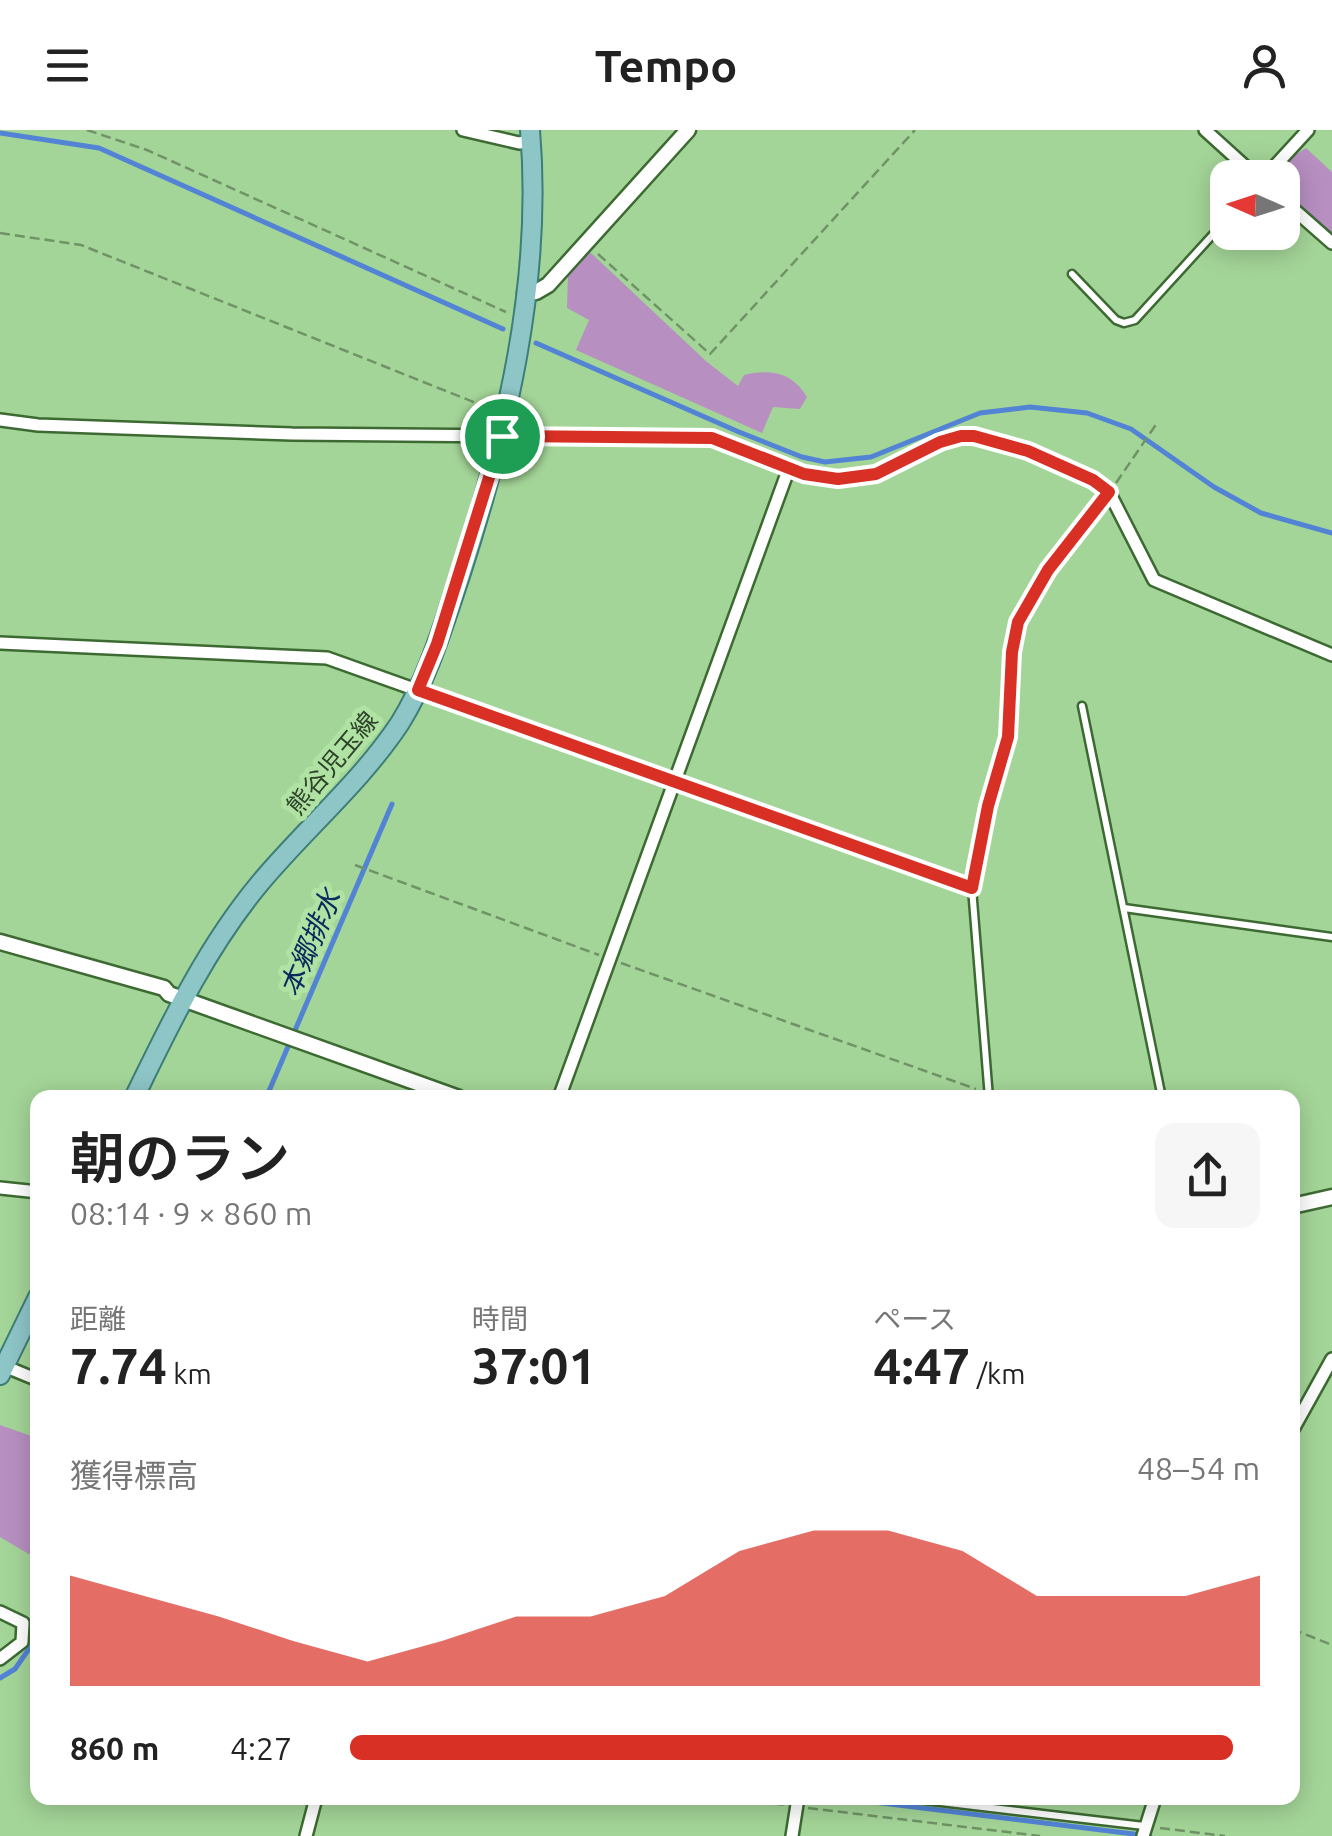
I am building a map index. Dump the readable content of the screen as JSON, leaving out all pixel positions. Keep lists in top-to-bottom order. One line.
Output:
{"streets":{"main road":["熊谷児玉線"]},"water":["本郷排水"],"north":"left","page":{"header":"Tempo","heading":["朝のラン","08:14 · 9 × 860 m"],"stats":[["距離","7.74 km"],["時間","37:01"],["ペース","4:47 /km"]],"chart":["獲得標高","48–54 m"],"list":[{"name":"860 m","note":"4:27"}]}}
